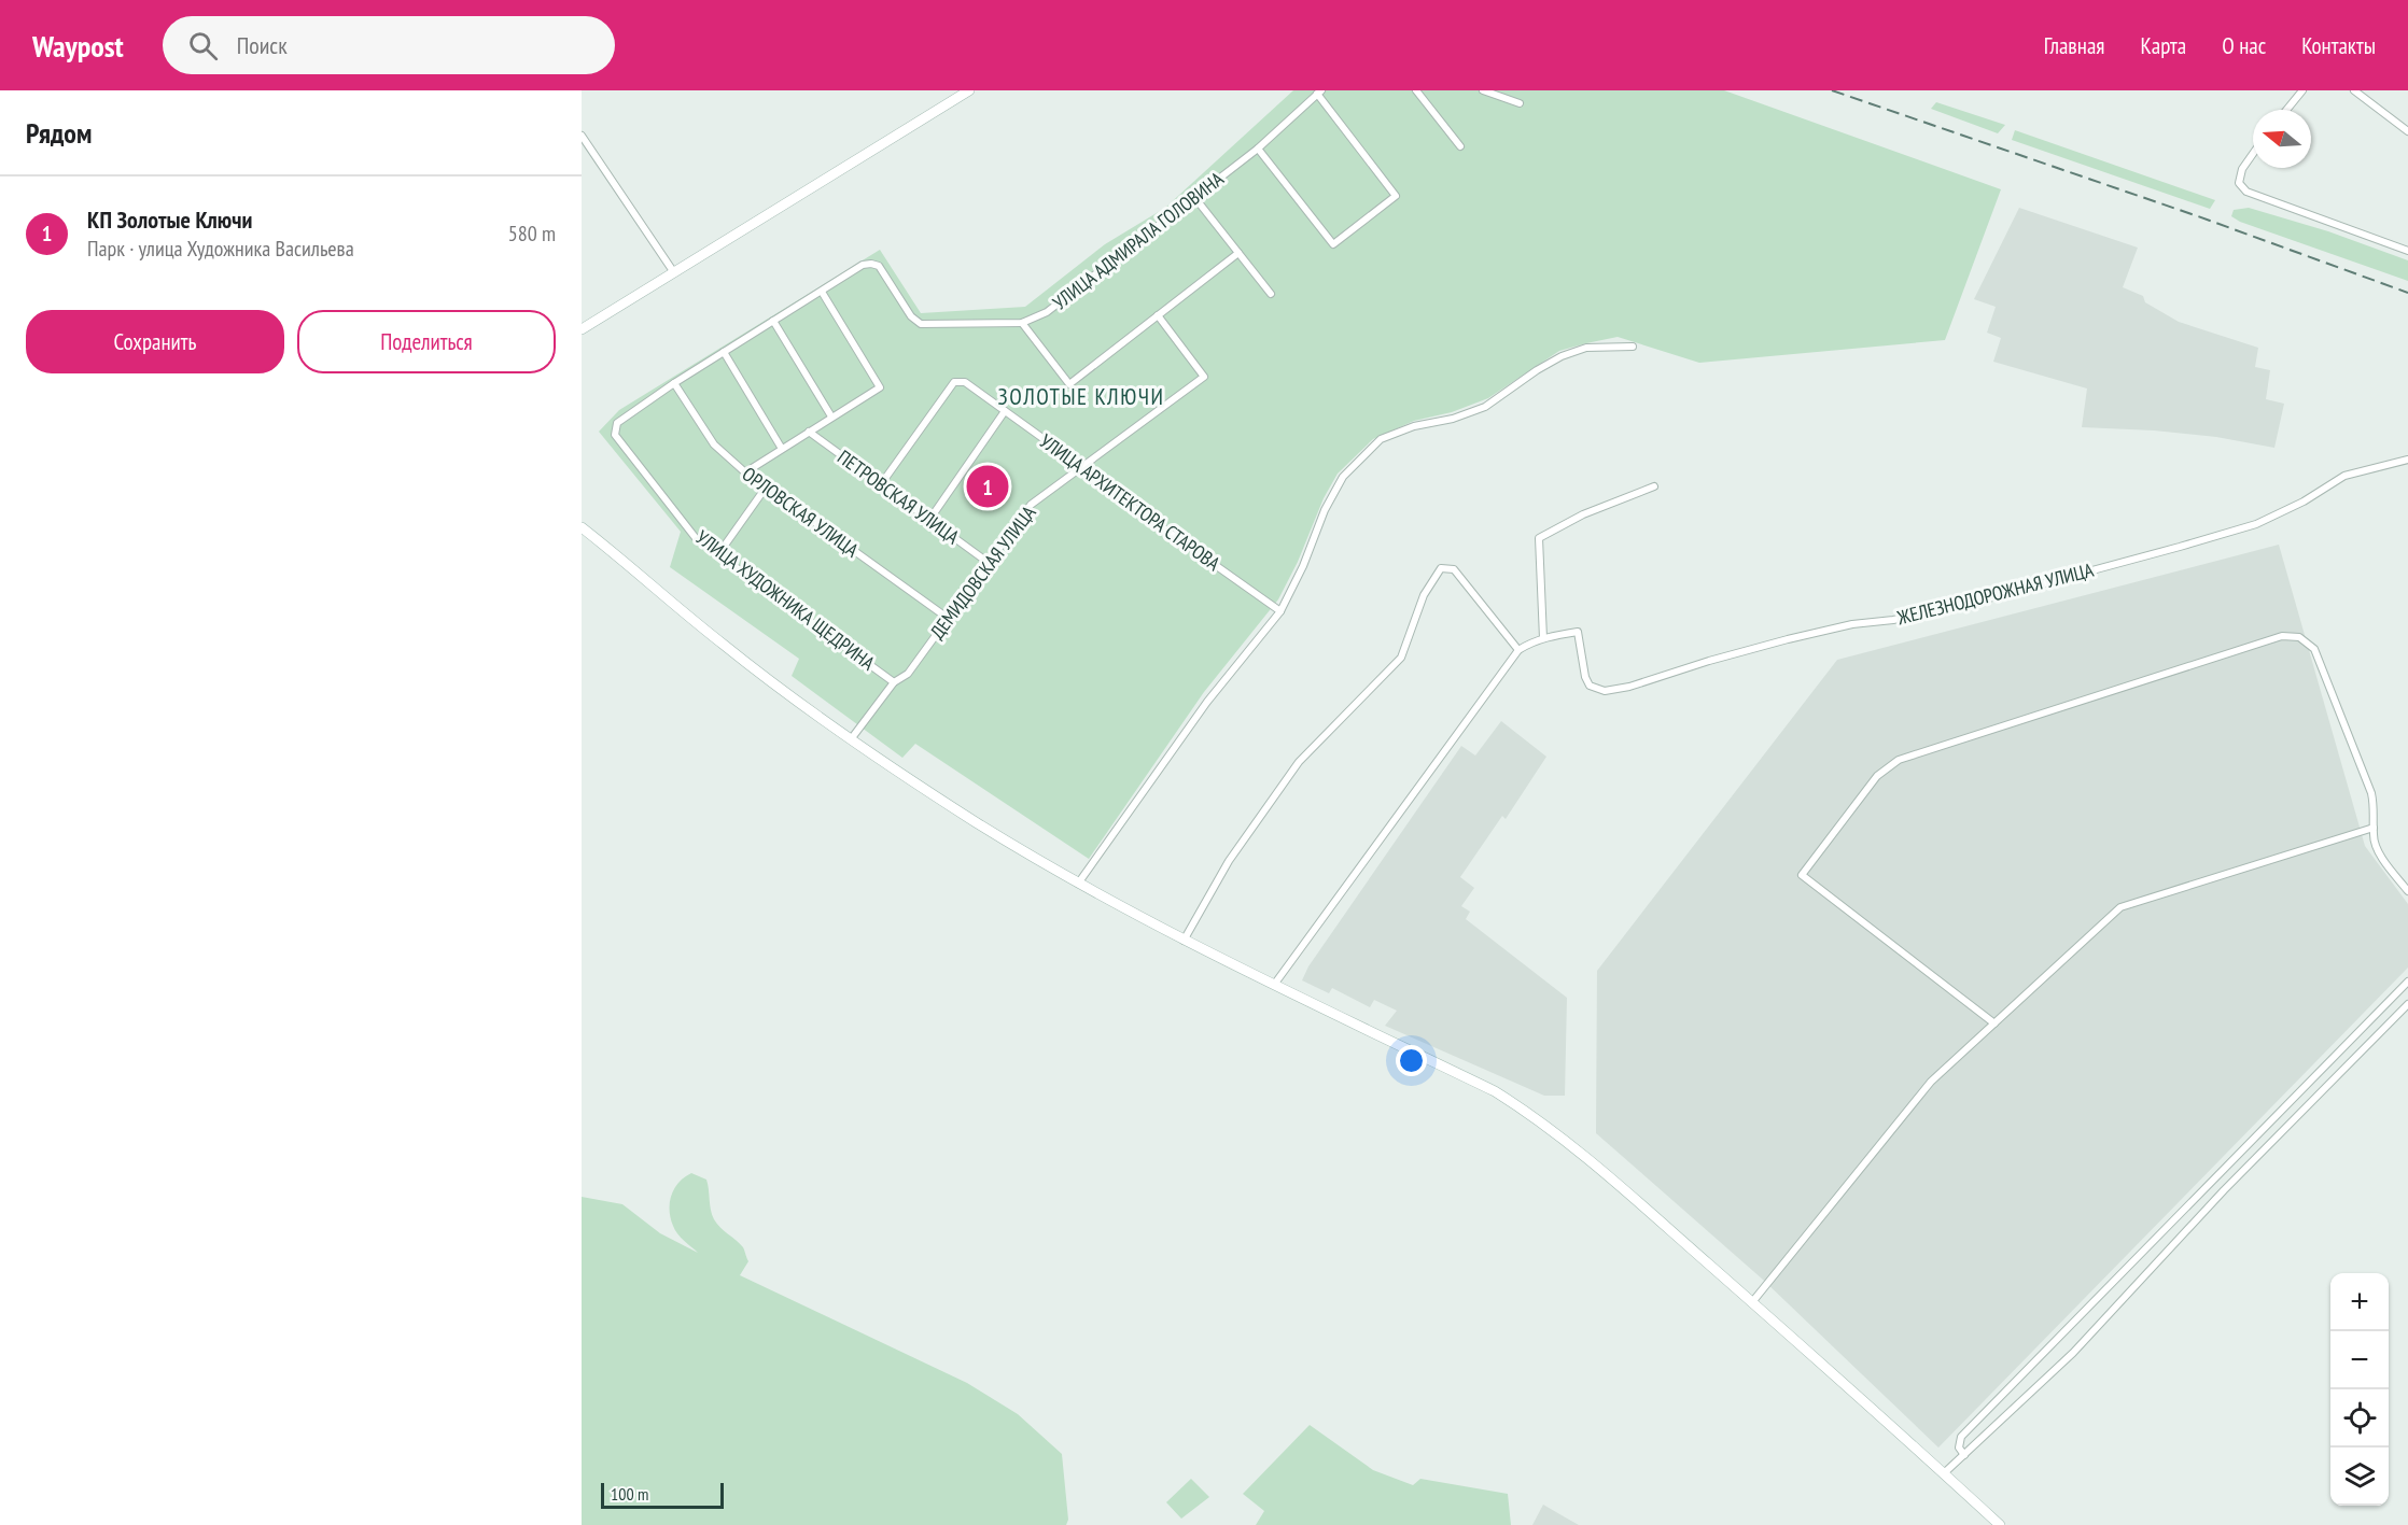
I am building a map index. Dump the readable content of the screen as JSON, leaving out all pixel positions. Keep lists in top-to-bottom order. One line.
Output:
{"streets":{"street":["УЛИЦА АДМИРАЛА ГОЛОВИНА","ПЕТРОВСКАЯ УЛИЦА","УЛИЦА АРХИТЕКТОРА СТАРОВА","ОРЛОВСКАЯ УЛИЦА","ДЕМИДОВСКАЯ УЛИЦА","ЖЕЛЕЗНОДОРОЖНАЯ УЛИЦА","УЛИЦА ХУДОЖНИКА ЩЕДРИНА"]},"crossings":[["УЛИЦА АДМИРАЛА ГОЛОВИНА","ОРЛОВСКАЯ УЛИЦА"],["УЛИЦА АДМИРАЛА ГОЛОВИНА","УЛИЦА ХУДОЖНИКА ЩЕДРИНА"],["ПЕТРОВСКАЯ УЛИЦА","УЛИЦА АРХИТЕКТОРА СТАРОВА"],["ПЕТРОВСКАЯ УЛИЦА","ДЕМИДОВСКАЯ УЛИЦА"],["УЛИЦА АРХИТЕКТОРА СТАРОВА","ДЕМИДОВСКАЯ УЛИЦА"],["ОРЛОВСКАЯ УЛИЦА","ДЕМИДОВСКАЯ УЛИЦА"],["ДЕМИДОВСКАЯ УЛИЦА","УЛИЦА ХУДОЖНИКА ЩЕДРИНА"]],"districts":["ЗОЛОТЫЕ КЛЮЧИ"],"scale_bar":"100 m","north":"left","page":{"header":"Waypost","search":"Поиск","nav":["Главная","Карта","О нас","Контакты"],"heading":"Рядом","list":[{"mark":"1","name":"КП Золотые Ключи","note":"Парк · улица Художника Васильева","value":"580 m"}],"buttons":["Сохранить","Поделиться"],"pins":"1","map_buttons":["+","−"],"scale":"100 m"}}
